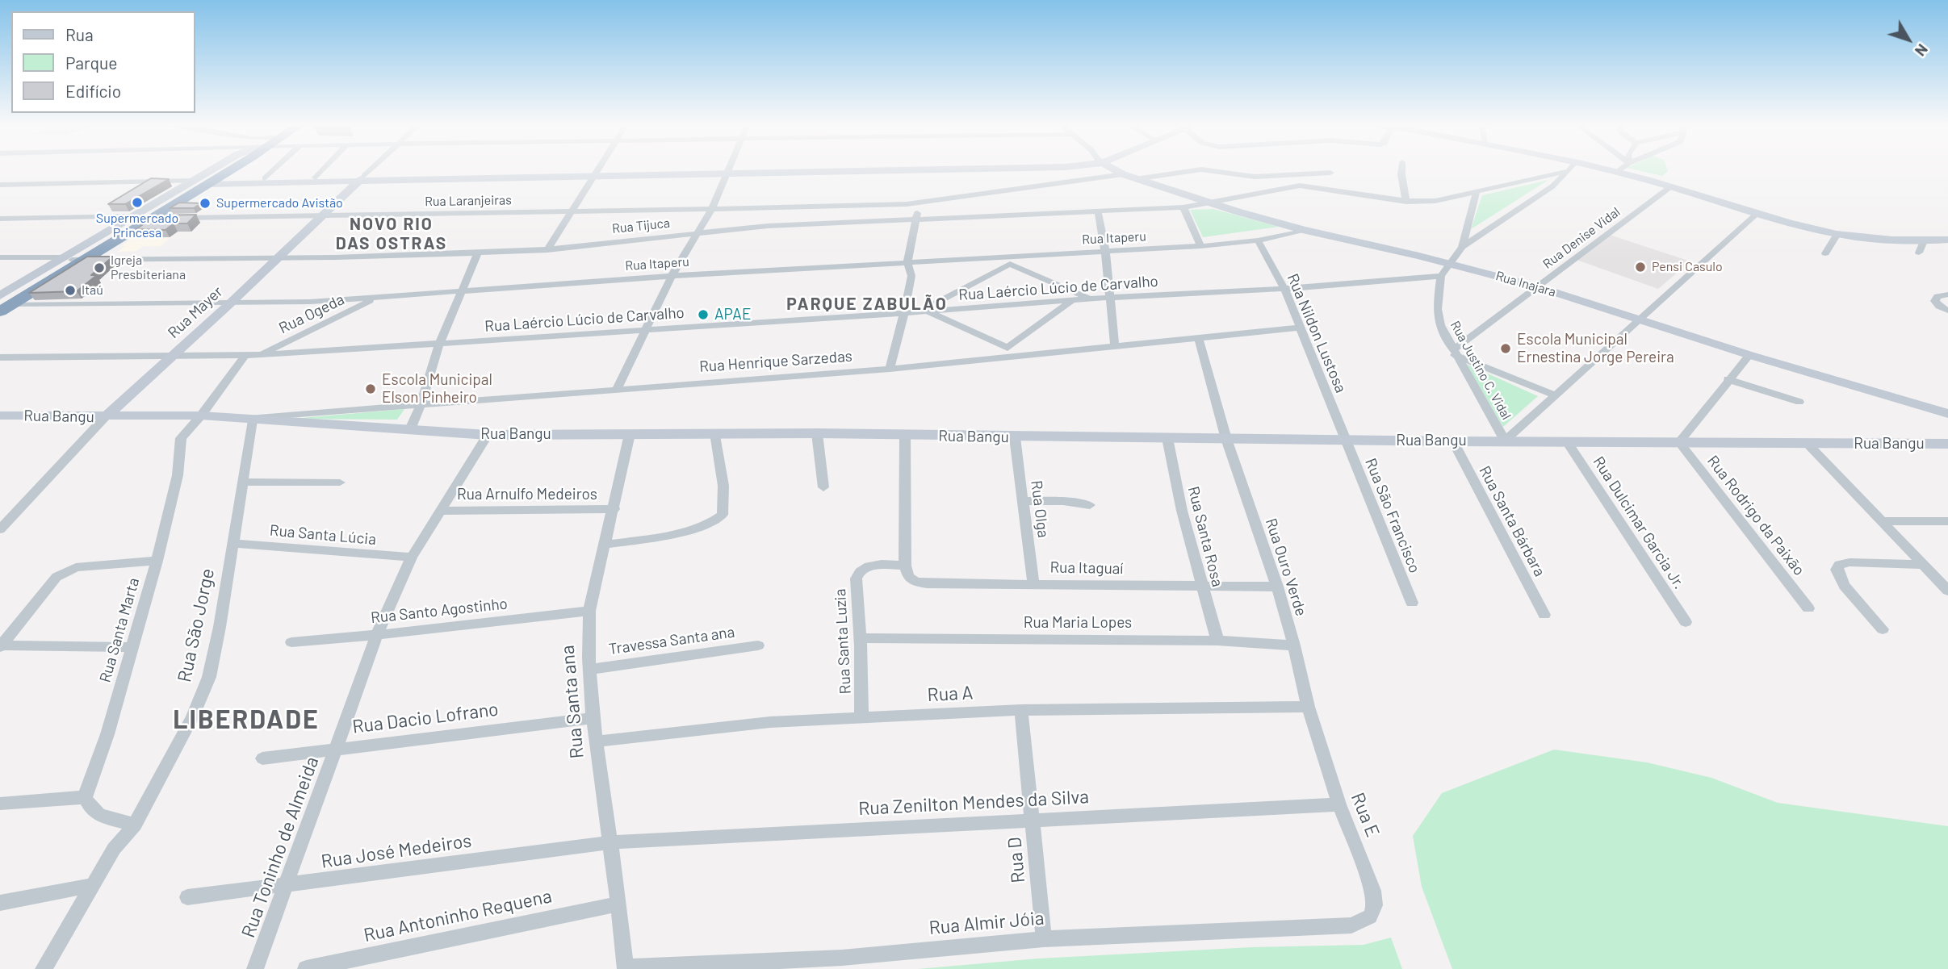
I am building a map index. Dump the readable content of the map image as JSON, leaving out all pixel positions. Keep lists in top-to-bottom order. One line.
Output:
{"streets":{"street":["Rua Laranjeiras","Rua Tijuca","Rua Itaperu","Rua Denise Vidal","Rua Inajara","Rua Laércio Lúcio de Carvalho","Rua Mayer","Rua Ogeda","Rua Nildon Lustosa","Rua Henrique Sarzedas","Rua Justino C. Vidal","Rua Bangu","Rua Arnulfo Medeiros","Rua Olga","Rua São Francisco","Rua Rodrigo da Paixão","Rua Santa Bárbara","Rua Dulcimar Garcia Jr.","Rua Santa Lúcia","Rua Santa Rosa","Rua Ouro Verde","Rua Itaguaí","Rua Santo Agostinho","Rua Maria Lopes","Rua São Jorge","Rua Santa Marta","Travessa Santa ana","Rua Santa Luzia","Rua A","Rua Santa ana","Rua Dacio Lofrano","Rua Zenilton Mendes da Silva","Rua E","Rua Toninho de Almeida","Rua José Medeiros","Rua D","Rua Antoninho Requena","Rua Almir Jóia"]},"crossings":[["Rua Laranjeiras","Rua Inajara"],["Rua Laranjeiras","Rua Mayer"],["Rua Tijuca","Rua Inajara"],["Rua Tijuca","Rua Mayer"],["Rua Itaperu","Rua Inajara"],["Rua Itaperu","Rua Mayer"],["Rua Itaperu","Rua Ogeda"],["Rua Itaperu","Rua Nildon Lustosa"],["Rua Denise Vidal","Rua Inajara"],["Rua Denise Vidal","Rua Justino C. Vidal"],["Rua Laércio Lúcio de Carvalho","Rua Mayer"],["Rua Laércio Lúcio de Carvalho","Rua Ogeda"],["Rua Laércio Lúcio de Carvalho","Rua Nildon Lustosa"],["Rua Laércio Lúcio de Carvalho","Rua Justino C. Vidal"],["Rua Laércio Lúcio de Carvalho","Rua Santa Marta"],["Rua Mayer","Rua Bangu"],["Rua Nildon Lustosa","Rua Henrique Sarzedas"],["Rua Nildon Lustosa","Rua Bangu"],["Rua Nildon Lustosa","Rua São Francisco"],["Rua Henrique Sarzedas","Rua Bangu"],["Rua Henrique Sarzedas","Rua Ouro Verde"],["Rua Henrique Sarzedas","Rua São Jorge"],["Rua Justino C. Vidal","Rua Bangu"],["Rua Bangu","Rua Olga"],["Rua Bangu","Rua São Francisco"],["Rua Bangu","Rua Rodrigo da Paixão"],["Rua Bangu","Rua Santa Bárbara"],["Rua Bangu","Rua Dulcimar Garcia Jr."],["Rua Bangu","Rua Santa Rosa"],["Rua Bangu","Rua Ouro Verde"],["Rua Bangu","Rua São Jorge"],["Rua Bangu","Rua Santa Marta"],["Rua Bangu","Rua Santa ana"],["Rua Bangu","Rua Toninho de Almeida"],["Rua Arnulfo Medeiros","Rua Santa ana"],["Rua Arnulfo Medeiros","Rua Toninho de Almeida"],["Rua Olga","Rua Itaguaí"],["Rua Santa Lúcia","Rua São Jorge"],["Rua Santa Lúcia","Rua Toninho de Almeida"],["Rua Santa Rosa","Rua Itaguaí"],["Rua Santa Rosa","Rua Maria Lopes"],["Rua Ouro Verde","Rua Itaguaí"],["Rua Ouro Verde","Rua Maria Lopes"],["Rua Ouro Verde","Rua A"],["Rua Ouro Verde","Rua E"],["Rua Itaguaí","Rua Santa Luzia"],["Rua Santo Agostinho","Rua Santa ana"],["Rua Santo Agostinho","Rua Toninho de Almeida"],["Rua Maria Lopes","Rua Santa Luzia"],["Travessa Santa ana","Rua Santa ana"],["Rua Santa Luzia","Rua A"],["Rua A","Rua Santa ana"],["Rua A","Rua E"],["Rua A","Rua D"],["Rua Santa ana","Rua Dacio Lofrano"],["Rua Santa ana","Rua Zenilton Mendes da Silva"],["Rua Santa ana","Rua José Medeiros"],["Rua Santa ana","Rua Antoninho Requena"],["Rua Santa ana","Rua Almir Jóia"],["Rua Dacio Lofrano","Rua Toninho de Almeida"],["Rua Zenilton Mendes da Silva","Rua E"],["Rua Zenilton Mendes da Silva","Rua José Medeiros"],["Rua Zenilton Mendes da Silva","Rua D"],["Rua E","Rua Almir Jóia"],["Rua Toninho de Almeida","Rua José Medeiros"],["Rua D","Rua Almir Jóia"]],"districts":["NOVO RIO DAS OSTRAS","PARQUE ZABULÃO","LIBERDADE"],"places":["Supermercado Princesa","Supermercado Avistão","Pensi Casulo","Igreja Presbiteriana","Itaú","APAE","Escola Municipal Ernestina Jorge Pereira","Escola Municipal Elson Pinheiro"],"legend":["Rua","Parque","Edifício"],"north":"bottom right"}
